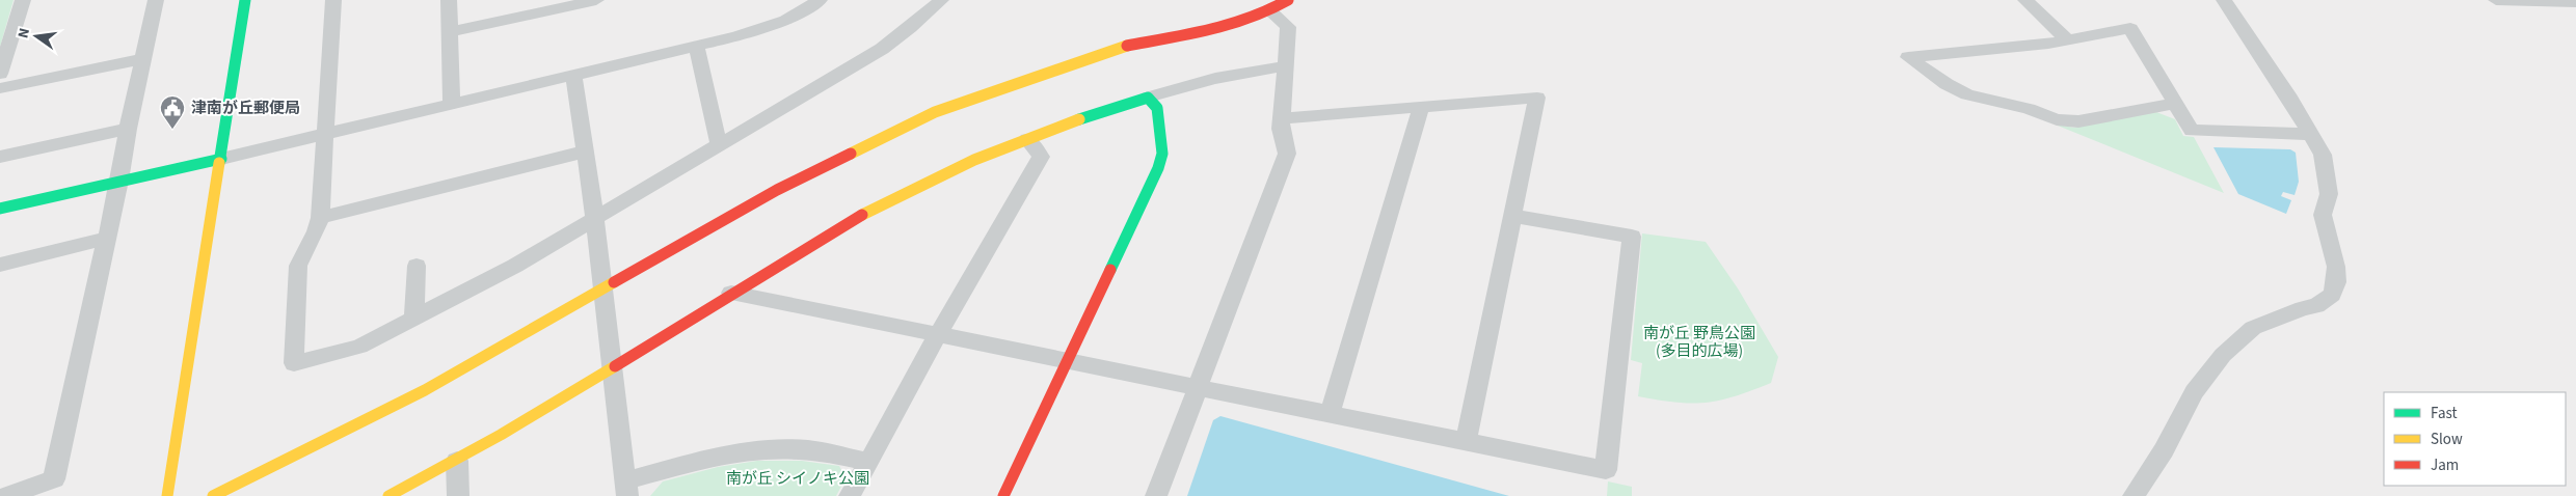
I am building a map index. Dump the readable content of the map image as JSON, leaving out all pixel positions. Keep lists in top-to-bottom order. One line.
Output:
{"parks":["南が丘 野鳥公園 (多目的広場)","南が丘 シイノキ公園"],"places":{"public building":["津南が丘郵便局"]},"legend":["Fast","Slow","Jam"],"north":"left"}
